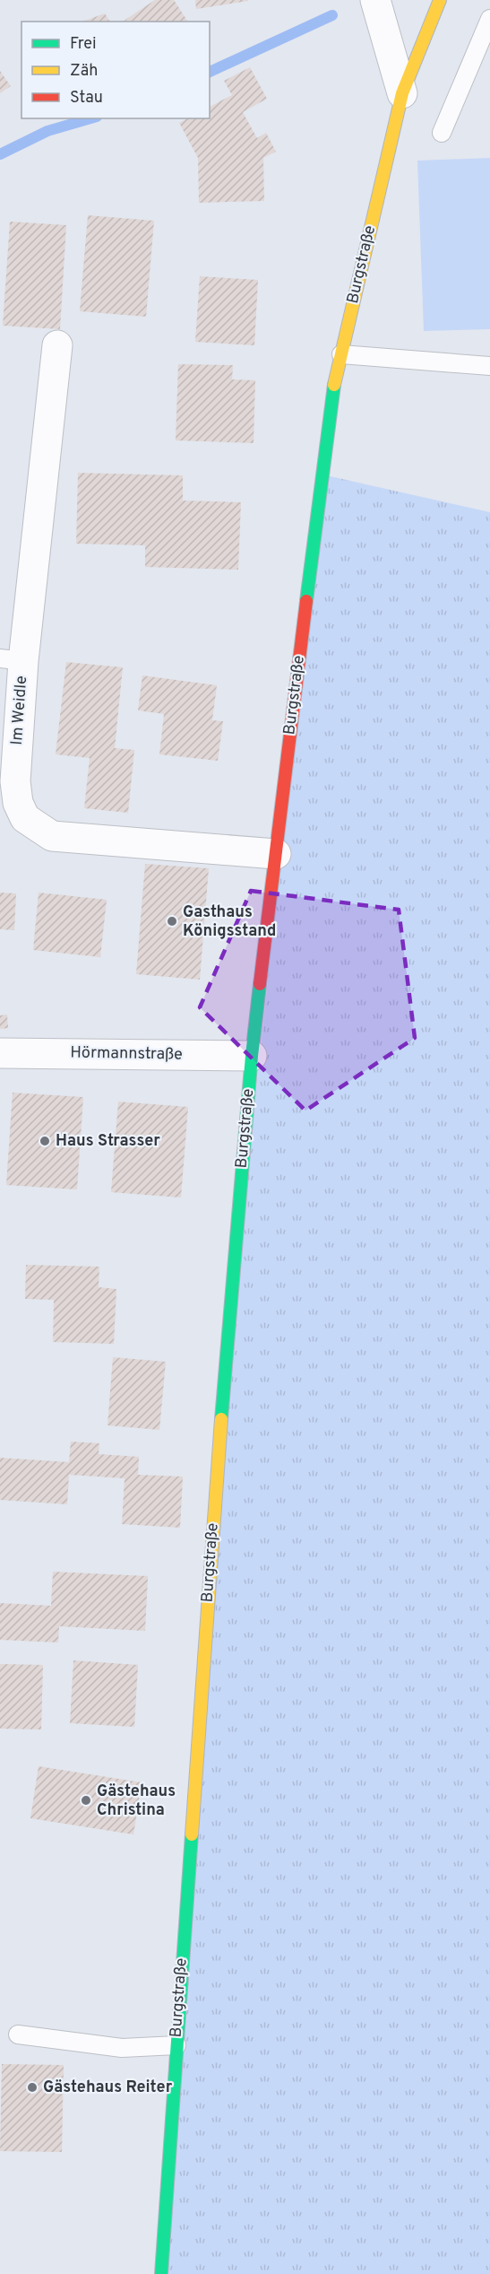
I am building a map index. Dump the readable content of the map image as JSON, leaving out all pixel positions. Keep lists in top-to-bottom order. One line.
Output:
{"streets":{"main road":["Burgstraße"],"street":["Im Weidle","Hörmannstraße"]},"crossings":[["Burgstraße","Im Weidle"],["Burgstraße","Hörmannstraße"]],"places":["Gasthaus Königsstand","Haus Strasser","Gästehaus Christina","Gästehaus Reiter"],"legend":["Frei","Zäh","Stau"]}
